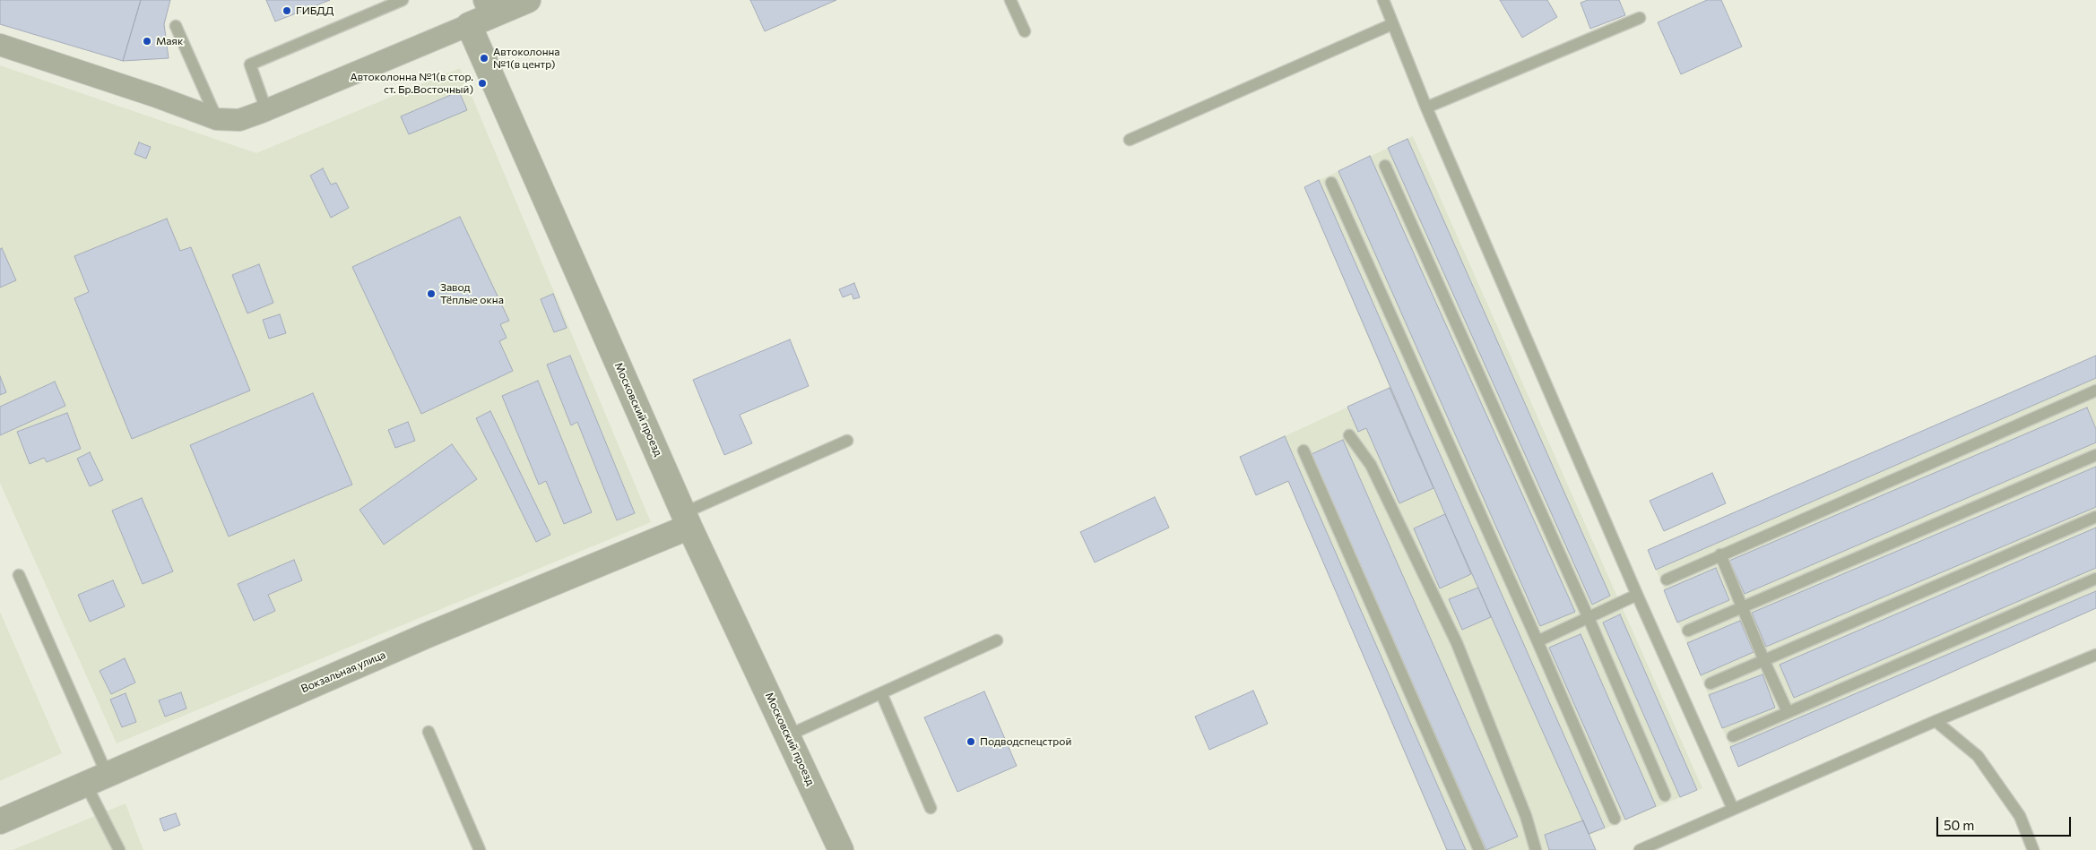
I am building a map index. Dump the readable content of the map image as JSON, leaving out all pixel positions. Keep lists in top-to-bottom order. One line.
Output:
{"streets":{"street":["Московский проезд","Вокзальная улица"]},"crossings":[["Московский проезд","Вокзальная улица"]],"places":["ГИБДД","Маяк","Автоколонна №1(в центр)","Автоколонна №1(в стор. ст. Бр.Восточный)","Завод Тёплые окна","Подводспецстрой"],"scale_bar":"50 m"}
